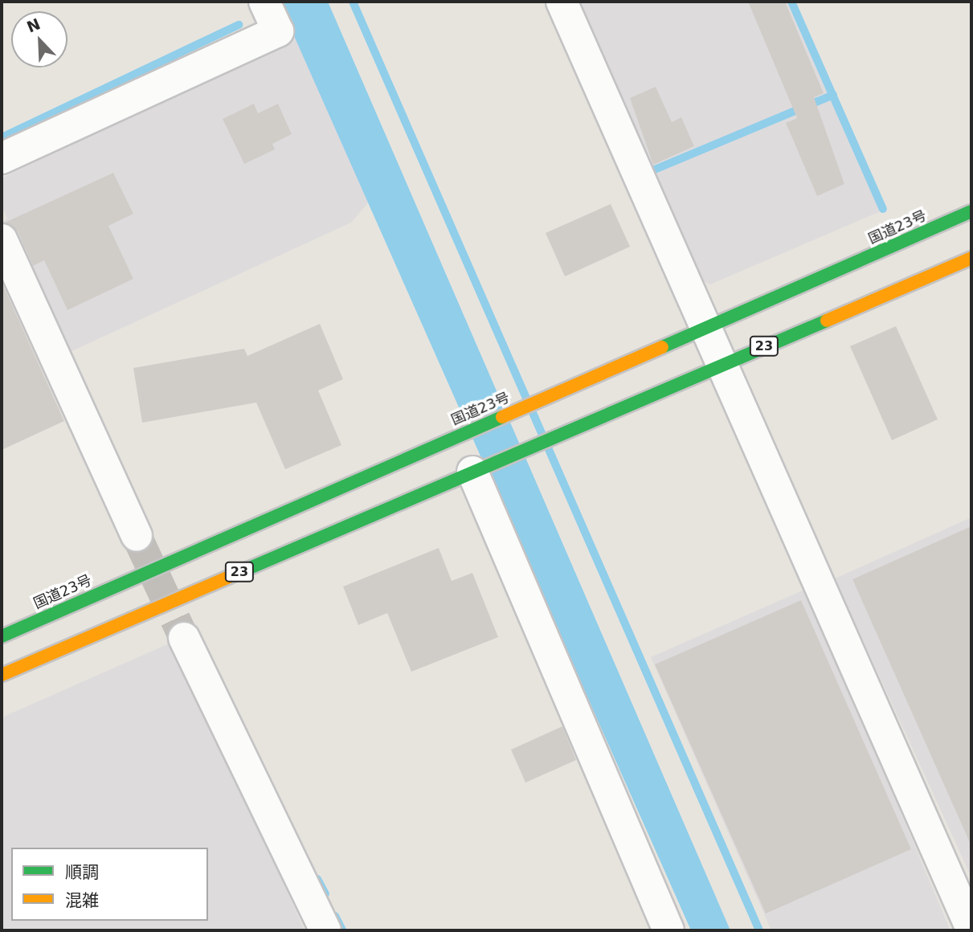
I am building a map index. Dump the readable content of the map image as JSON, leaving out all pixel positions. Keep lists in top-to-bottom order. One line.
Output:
{"streets":{"highway":["国道23号","23"]},"legend":["順調","混雑"],"north":"top left"}
